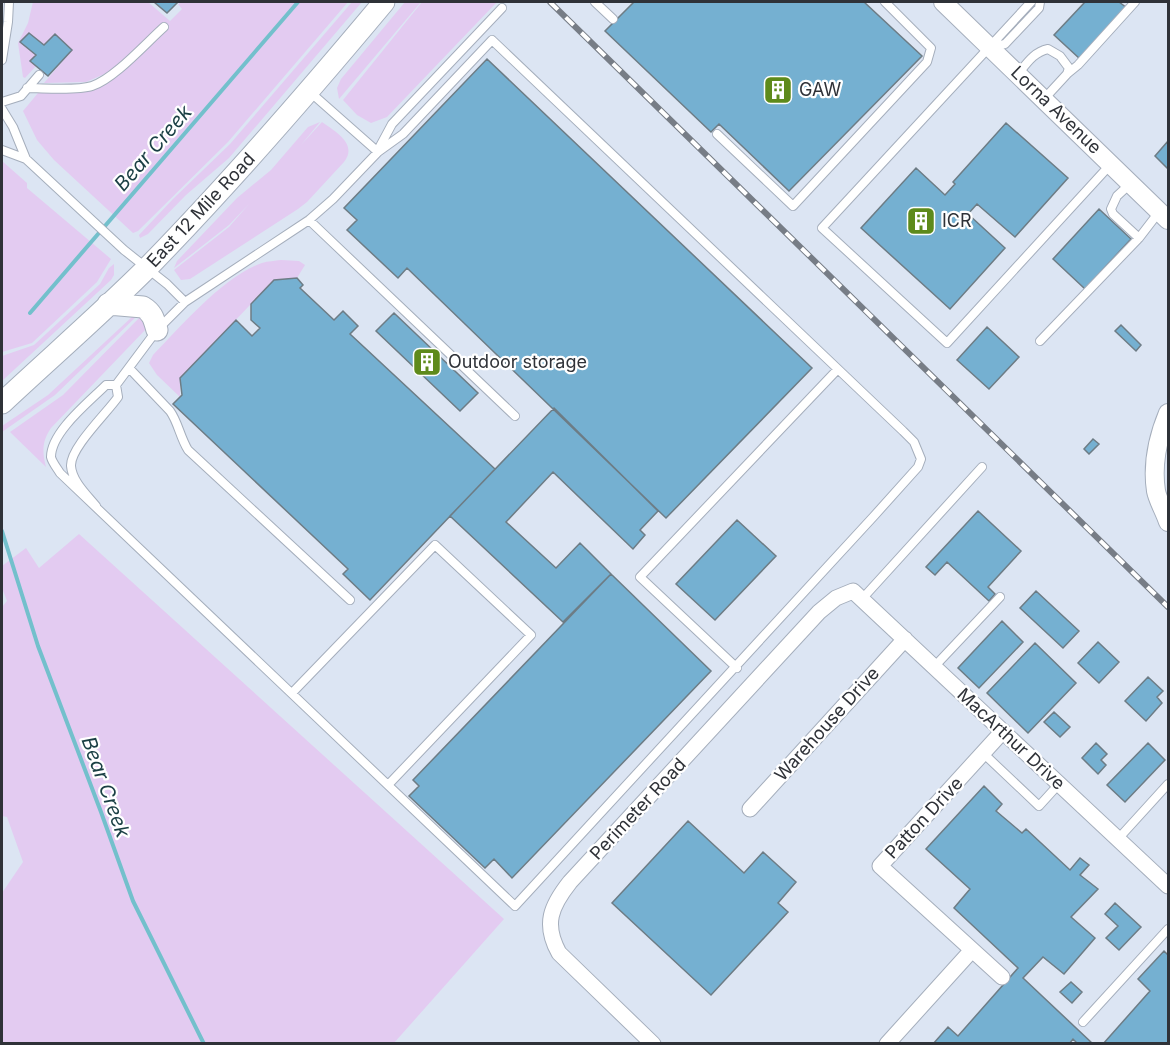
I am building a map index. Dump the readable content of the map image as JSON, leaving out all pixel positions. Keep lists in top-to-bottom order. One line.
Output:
{"streets":{"main road":["East 12 Mile Road"],"street":["Lorna Avenue","Warehouse Drive","MacArthur Drive","Perimeter Road","Patton Drive"]},"crossings":[["Warehouse Drive","MacArthur Drive"],["MacArthur Drive","Perimeter Road"],["MacArthur Drive","Patton Drive"]],"water":["Bear Creek"],"places":{"building":["GAW","ICR","Outdoor storage"]}}
